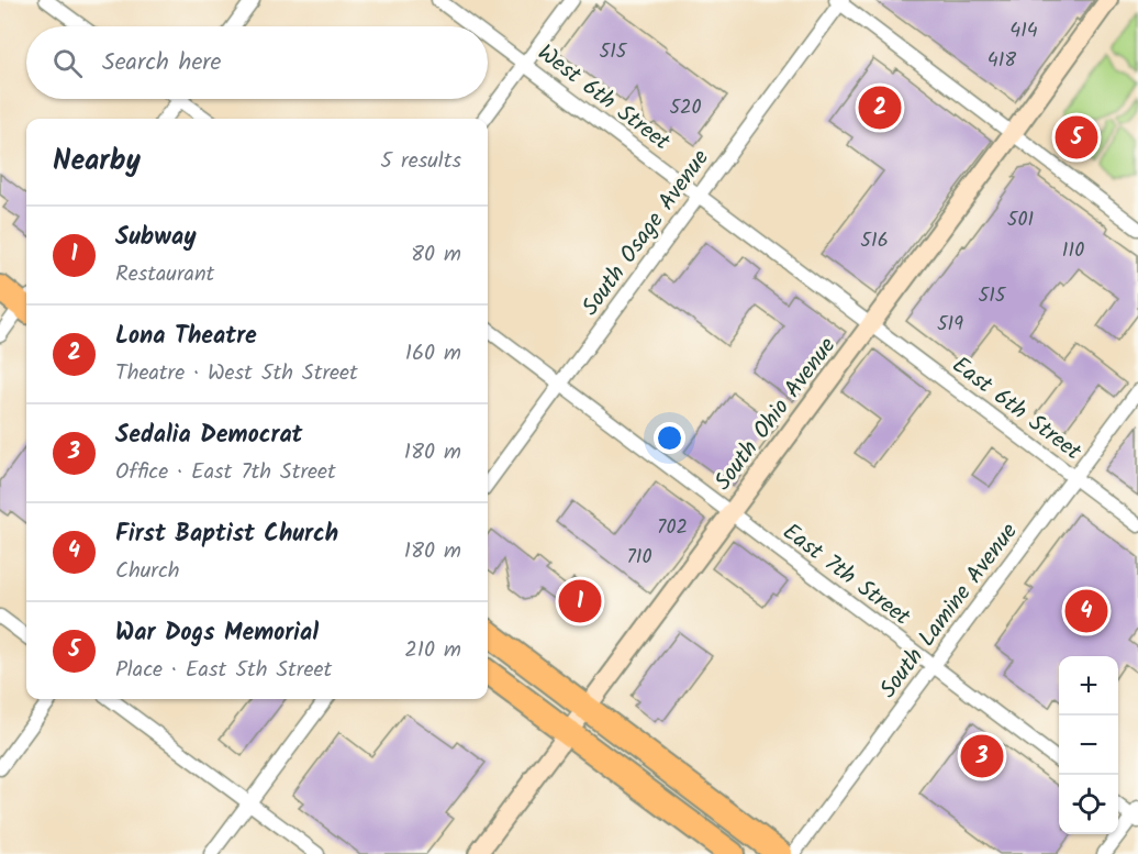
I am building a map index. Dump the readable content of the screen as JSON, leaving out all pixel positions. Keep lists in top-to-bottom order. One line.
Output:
{"streets":{"main road":["South Ohio Avenue"],"street":["West 6th Street","South Osage Avenue","East 6th Street","East 7th Street","South Lamine Avenue"]},"crossings":[["West 6th Street","South Osage Avenue"],["West 6th Street","East 6th Street"],["West 6th Street","South Ohio Avenue"],["South Osage Avenue","East 7th Street"],["East 6th Street","South Ohio Avenue"],["East 6th Street","South Lamine Avenue"],["South Ohio Avenue","East 7th Street"],["East 7th Street","South Lamine Avenue"]],"house_numbers":["414","515","418","520","501","516","110","515","519","702","710"],"page":{"search":"Search here","pins":["2","5","1","4","3"],"heading":["Nearby","5 results"],"list":[{"mark":"1","name":"Subway","note":"Restaurant","value":"80 m"},{"mark":"2","name":"Lona Theatre","note":"Theatre · West 5th Street","value":"160 m"},{"mark":"3","name":"Sedalia Democrat","note":"Office · East 7th Street","value":"180 m"},{"mark":"4","name":"First Baptist Church","note":"Church","value":"180 m"},{"mark":"5","name":"War Dogs Memorial","note":"Place · East 5th Street","value":"210 m"}],"map_buttons":["+","−"]}}
